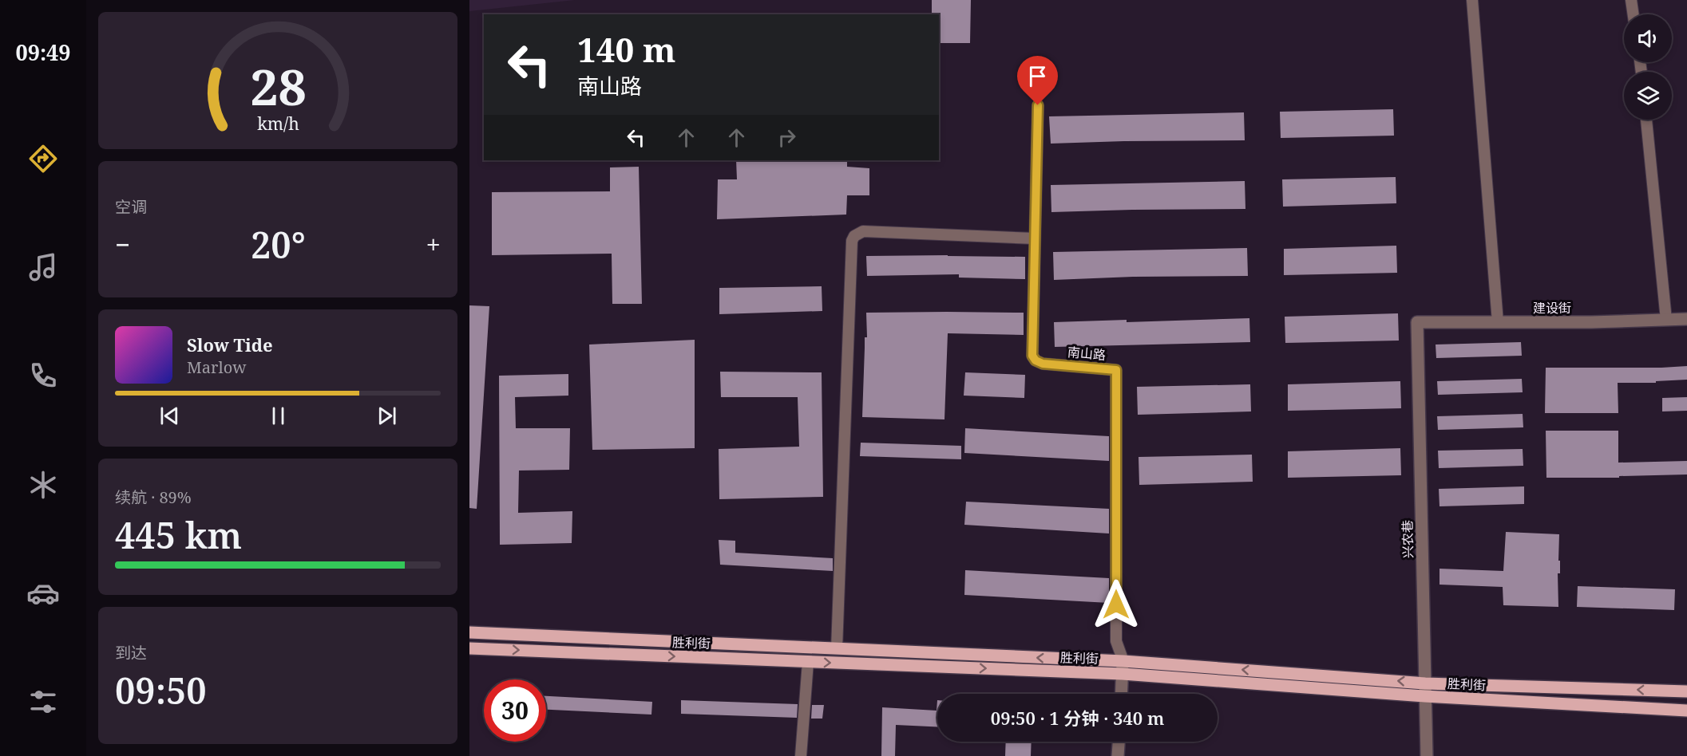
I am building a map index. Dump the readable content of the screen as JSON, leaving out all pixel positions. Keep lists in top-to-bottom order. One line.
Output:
{"streets":{"main road":["胜利街"],"street":["建设街","南山路","兴农巷"]},"crossings":[["建设街","兴农巷"],["南山路","胜利街"],["兴农巷","胜利街"]],"page":{"tabs":"09:49","turn":["140 m","南山路"],"tile":["空调",["续航 · 89%","445 km"],["到达","09:50"]],"heat":["−","20°","+"],"song":["Slow Tide","Marlow"],"limit":"30","trip":"09:50 · 1 分钟 · 340 m","gauge":["28","km/h"]}}
